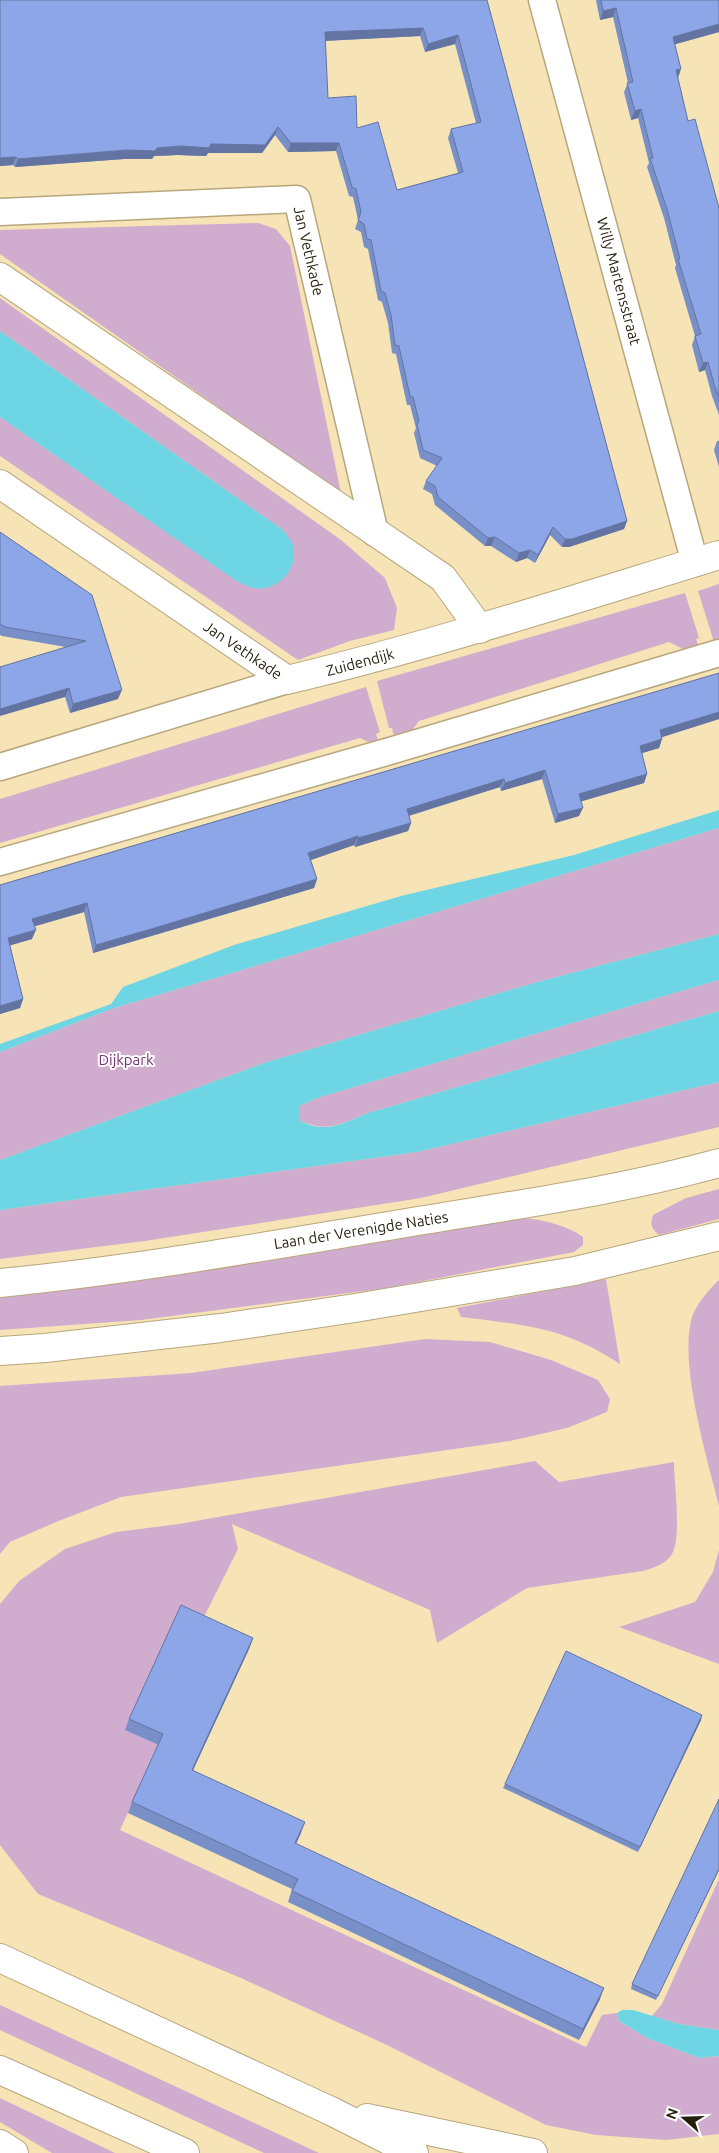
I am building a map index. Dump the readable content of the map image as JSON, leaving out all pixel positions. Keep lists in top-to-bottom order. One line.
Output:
{"streets":{"main road":["Jan Vethkade","Zuidendijk","Laan der Verenigde Naties"],"street":["Willy Martensstraat"]},"crossings":[["Jan Vethkade","Zuidendijk"],["Willy Martensstraat","Zuidendijk"]],"parks":["Dijkpark"],"north":"left"}
